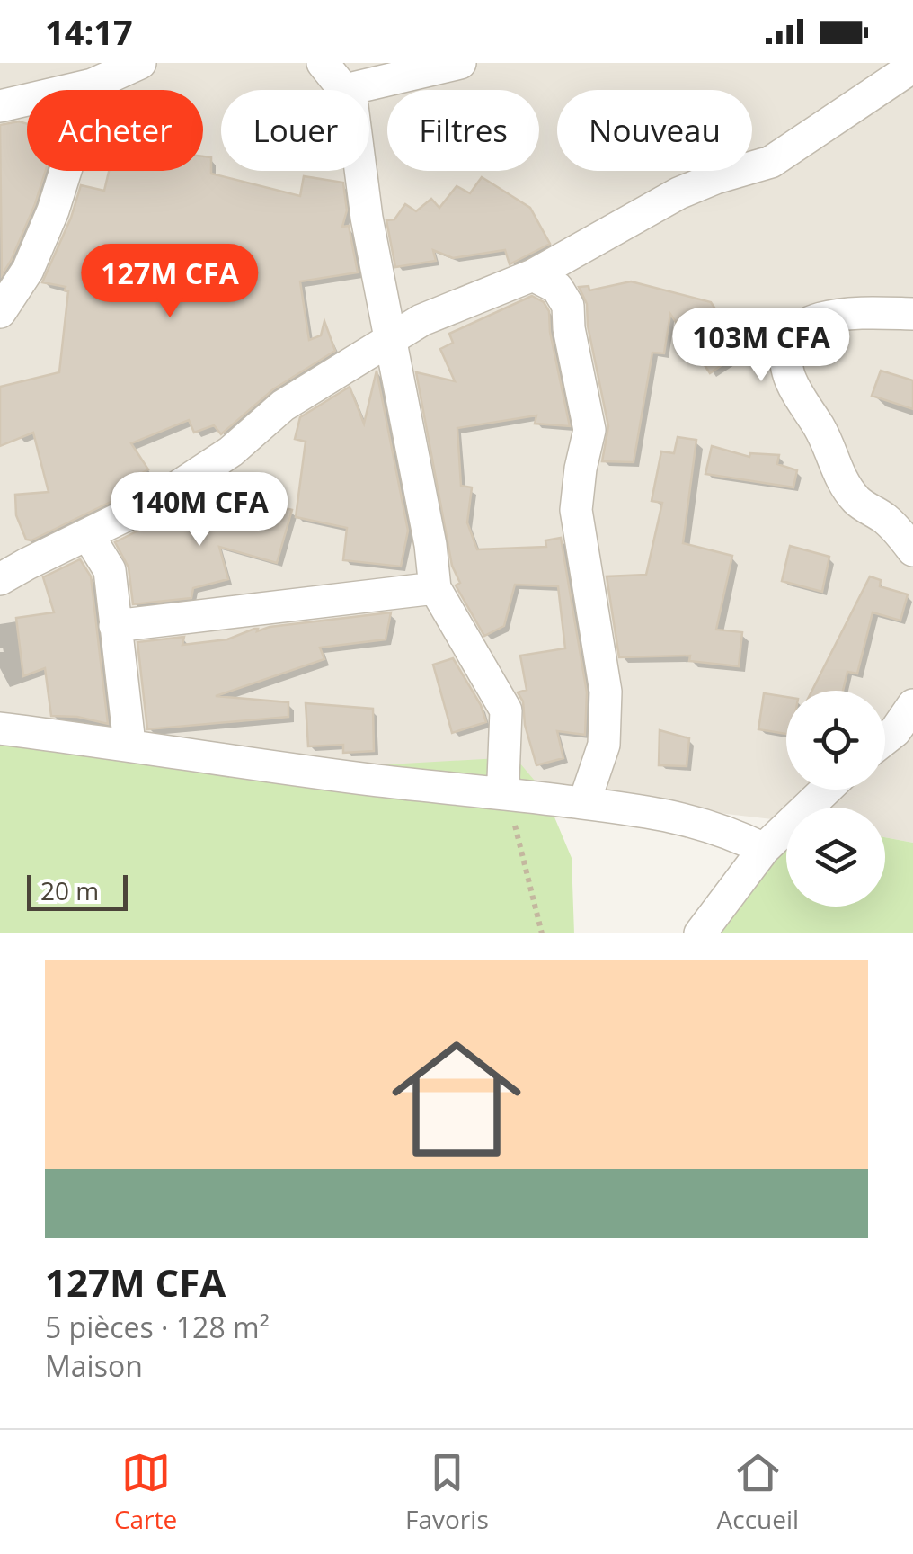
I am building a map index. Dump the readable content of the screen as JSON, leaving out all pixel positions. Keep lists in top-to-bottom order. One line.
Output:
{"scale_bar":"20 m","page":{"status":"14:17","chip":["Acheter","Louer","Filtres","Nouveau"],"price":["127M CFA","103M CFA","140M CFA"],"scale":"20 m","list":[{"name":"127M CFA","note":"5 pièces · 128 m² · Maison"}],"tabs":["Carte","Favoris","Accueil"]}}
